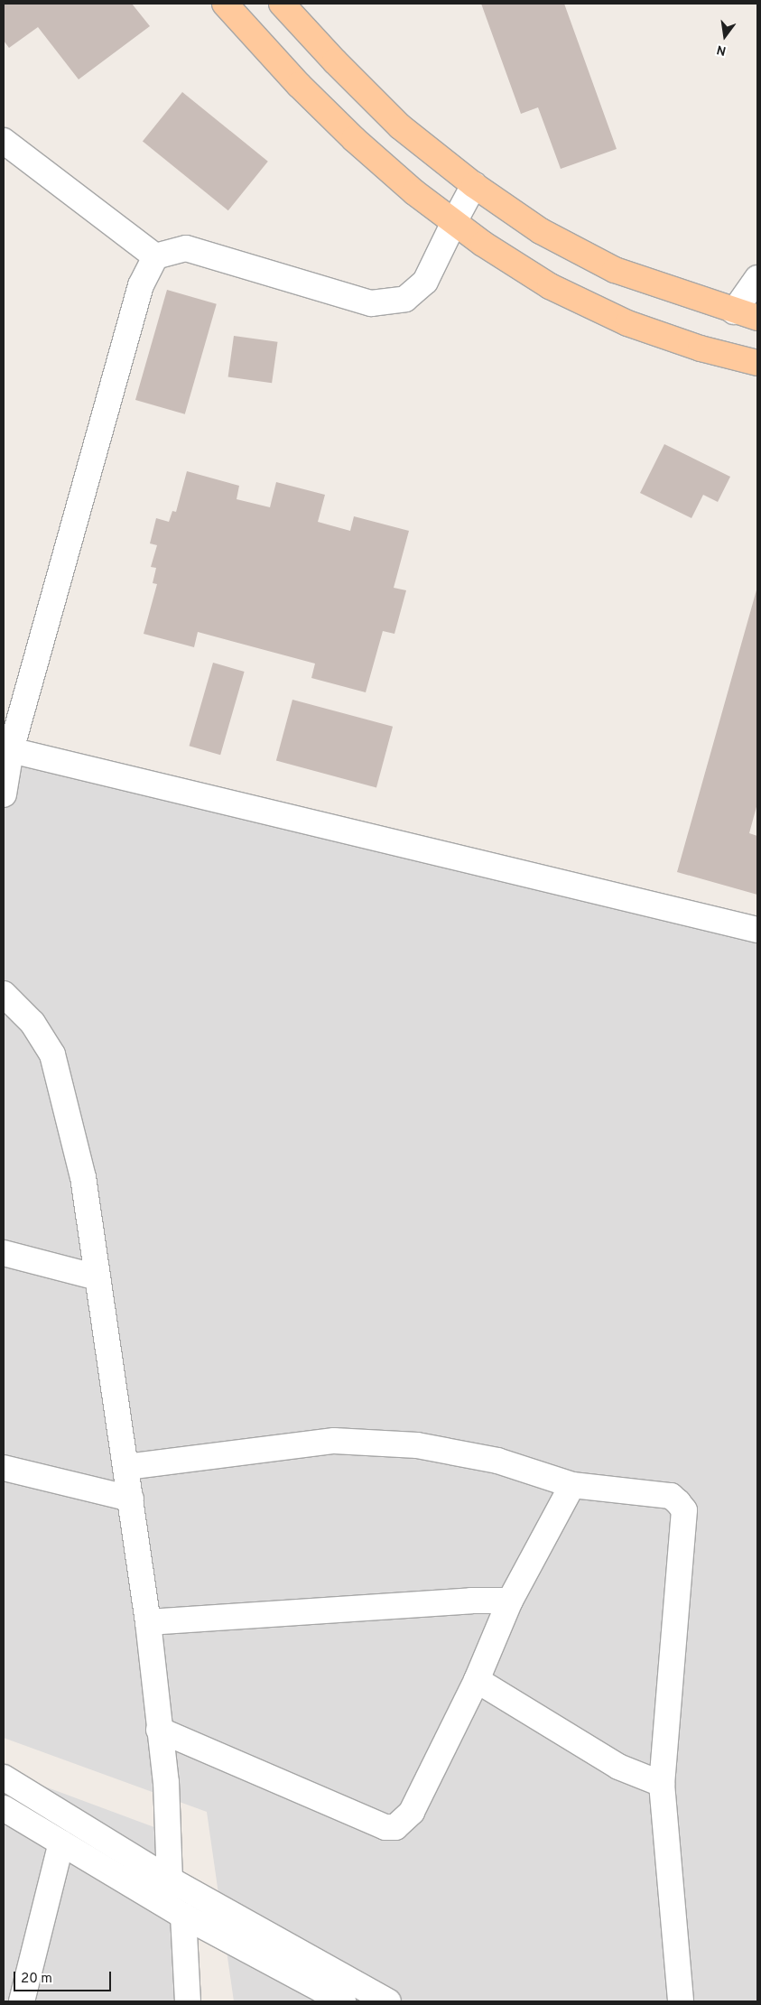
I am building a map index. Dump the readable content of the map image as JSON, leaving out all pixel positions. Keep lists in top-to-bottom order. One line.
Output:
{"scale_bar":"20 m","north":"bottom"}
